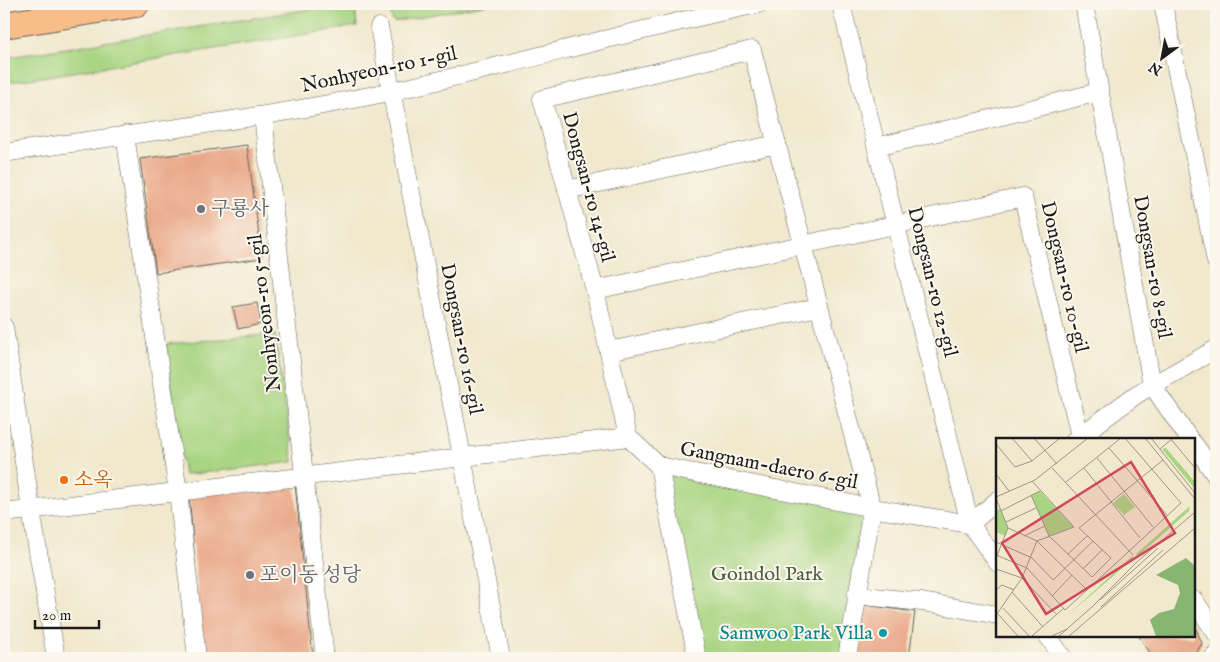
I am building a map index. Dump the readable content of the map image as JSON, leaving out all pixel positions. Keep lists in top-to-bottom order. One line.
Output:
{"streets":{"street":["Nonhyeon-ro 1-gil","Dongsan-ro 14-gil","Dongsan-ro 8-gil","Dongsan-ro 10-gil","Dongsan-ro 12-gil","Nonhyeon-ro 5-gil","Dongsan-ro 16-gil","Gangnam-daero 6-gil"]},"crossings":[["Nonhyeon-ro 1-gil","Nonhyeon-ro 5-gil"],["Nonhyeon-ro 1-gil","Dongsan-ro 16-gil"],["Dongsan-ro 14-gil","Dongsan-ro 10-gil"],["Dongsan-ro 10-gil","Dongsan-ro 12-gil"],["Dongsan-ro 12-gil","Gangnam-daero 6-gil"]],"parks":["Goindol Park"],"places":["구룡사","소옥","포이동 성당","Samwoo Park Villa"],"scale_bar":"20 m","north":"bottom left"}
